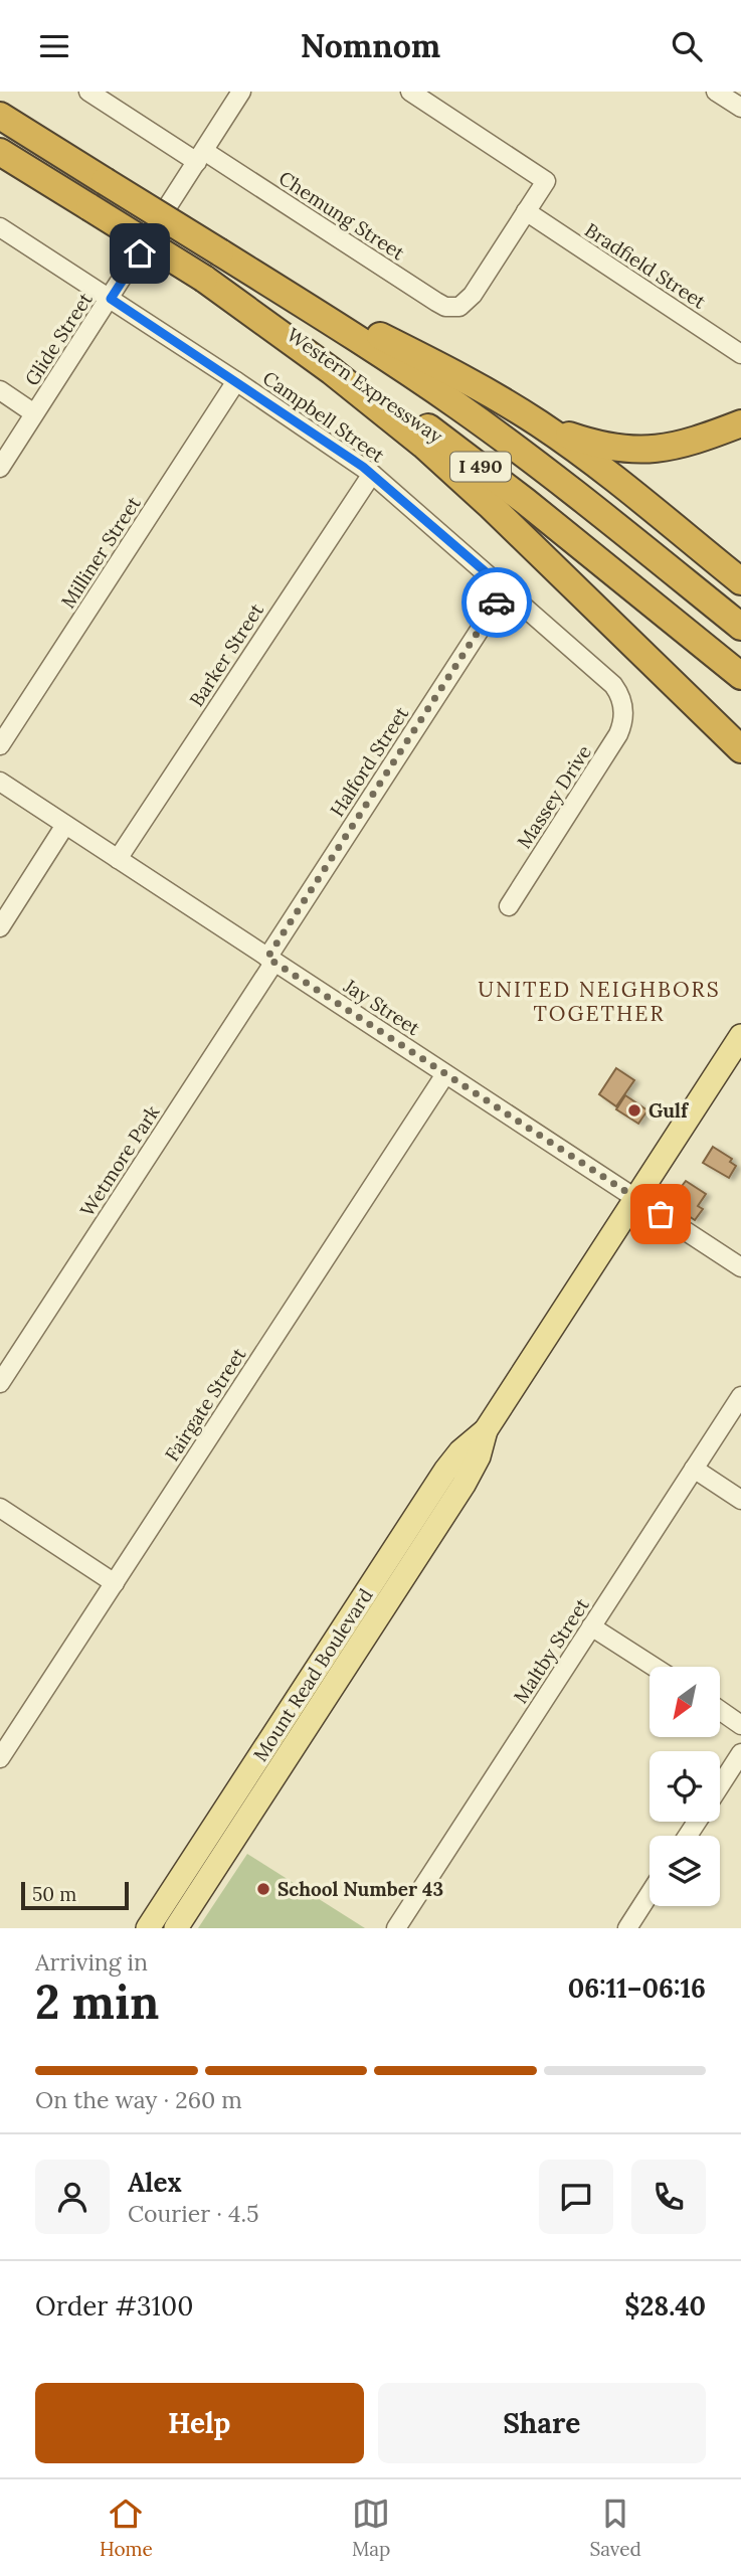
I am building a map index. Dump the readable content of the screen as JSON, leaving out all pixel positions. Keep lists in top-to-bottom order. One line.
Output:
{"streets":{"highway":["Western Expressway","I 490"],"main road":["Mount Read Boulevard"],"street":["Chemung Street","Bradfield Street","Glide Street","Campbell Street","Milliner Street","Barker Street","Halford Street","Massey Drive","Jay Street","Wetmore Park","Fairgate Street","Maltby Street"]},"crossings":[["Chemung Street","Bradfield Street"],["Chemung Street","Glide Street"],["Glide Street","Campbell Street"],["Campbell Street","Milliner Street"],["Campbell Street","Barker Street"],["Campbell Street","Halford Street"],["Campbell Street","Massey Drive"],["Barker Street","Jay Street"],["Halford Street","Jay Street"],["Halford Street","Wetmore Park"],["Jay Street","Wetmore Park"],["Jay Street","Fairgate Street"],["Jay Street","Mount Read Boulevard"]],"districts":["UNITED NEIGHBORS TOGETHER"],"places":["Gulf","School Number 43"],"scale_bar":"50 m","north":"bottom left","page":{"header":"Nomnom","scale":"50 m","heading":["2 min","Arriving in","06:11–06:16"],"panel":["Alex","Courier · 4.5","Order #3100","$28.40"],"bar":"On the way · 260 m","buttons":["Help","Share"],"tabs":["Home","Map","Saved"]}}
